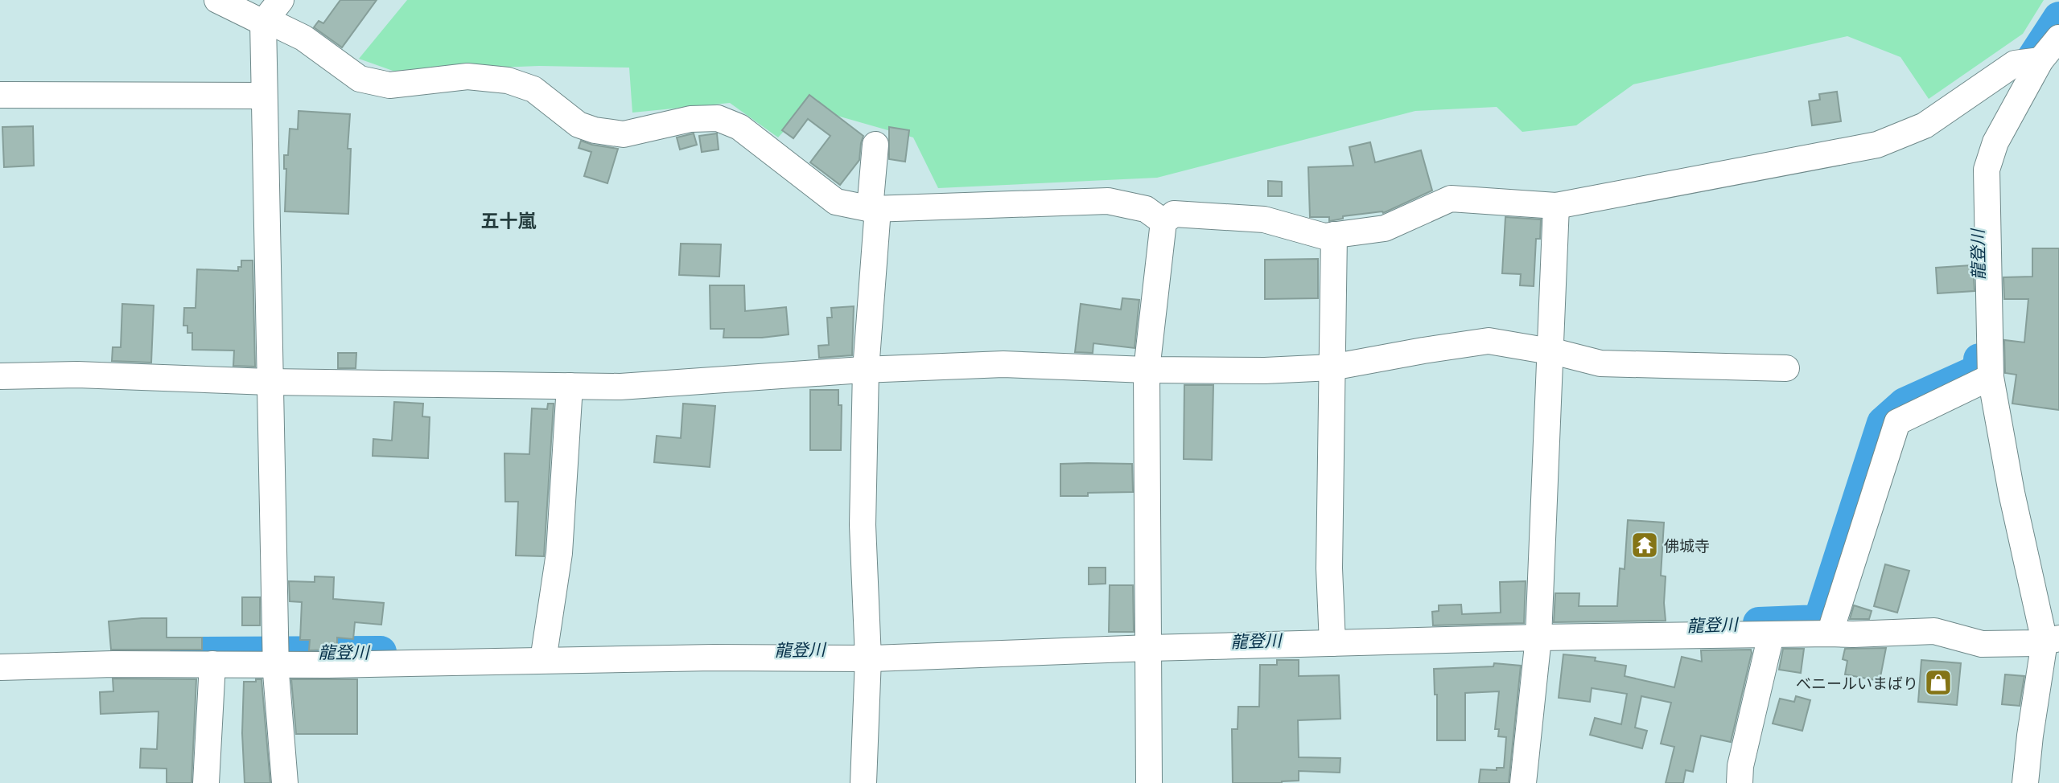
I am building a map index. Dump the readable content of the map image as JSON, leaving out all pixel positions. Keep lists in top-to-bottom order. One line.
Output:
{"districts":["五十嵐"],"water":["龍登川"],"places":{"temple":["佛城寺"],"shop":["べニールいまばり"]}}
